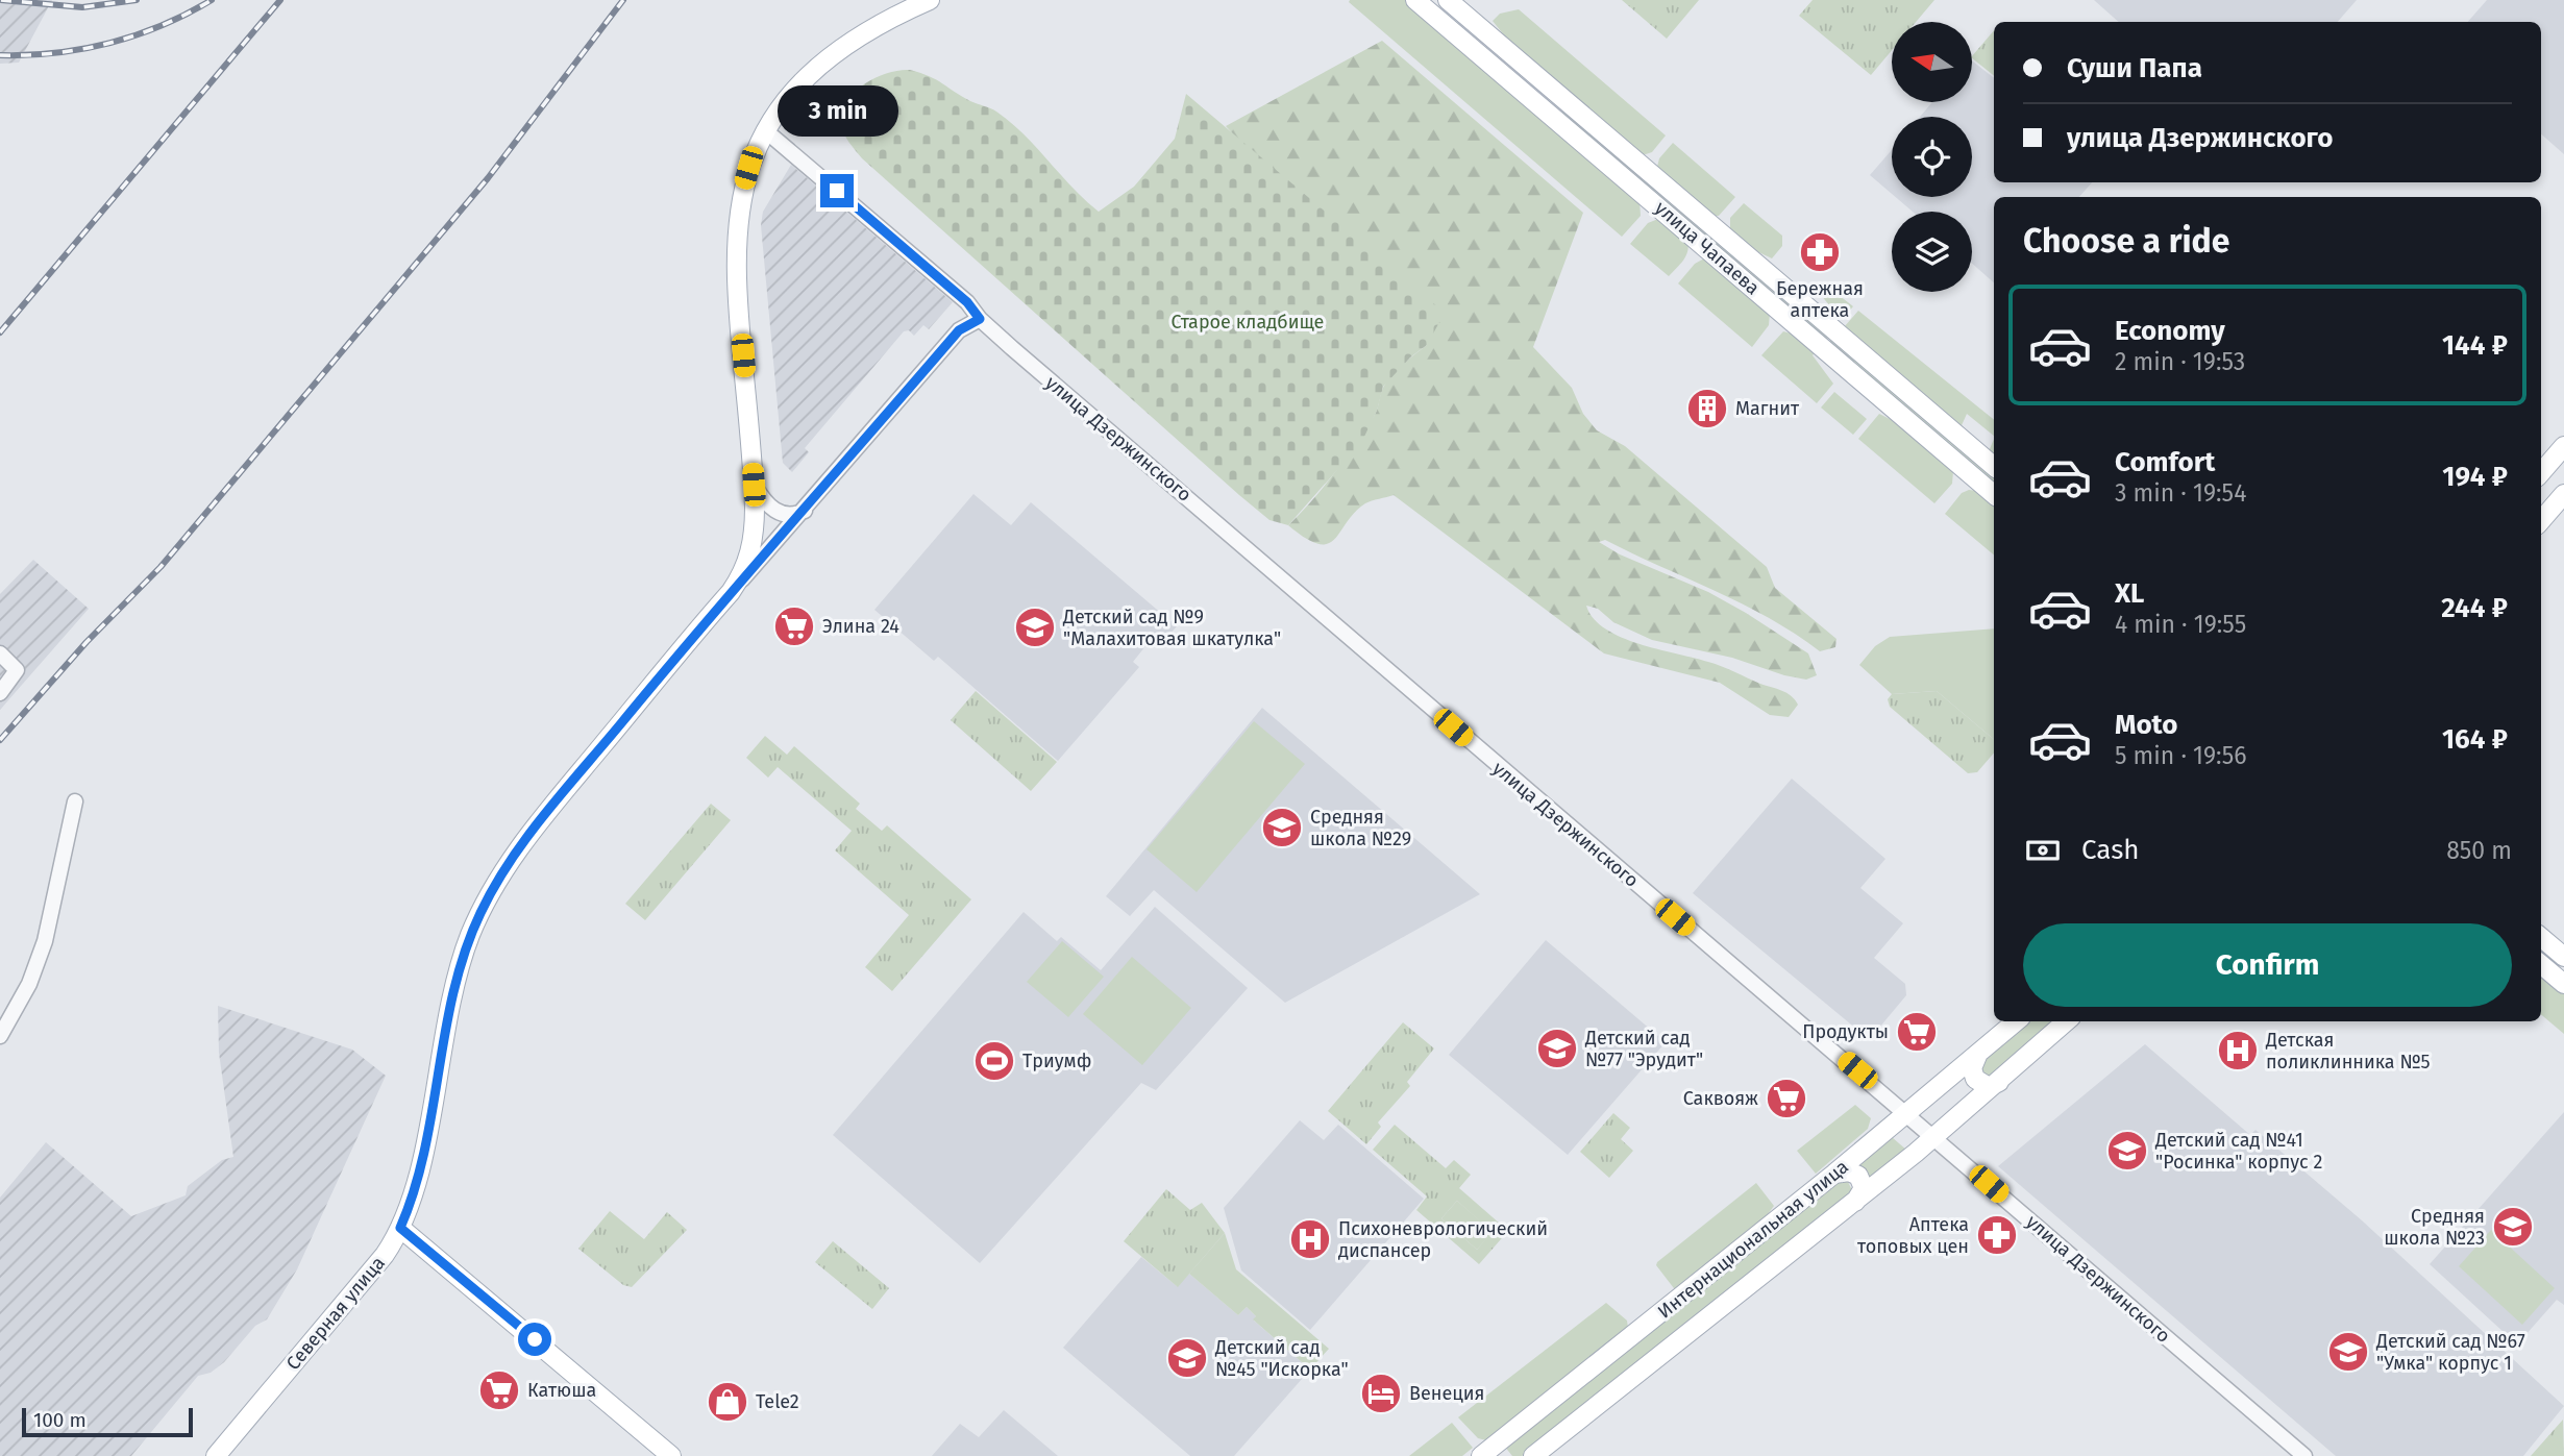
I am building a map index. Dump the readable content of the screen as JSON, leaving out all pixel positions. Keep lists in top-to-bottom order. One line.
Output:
{"streets":{"main road":["улица Чапаева","Интернациональная улица","Северная улица"],"street":["улица Дзержинского"]},"crossings":[["улица Дзержинского","Интернациональная улица"],["улица Дзержинского","Северная улица"]],"parks":["Старое кладбище"],"places":{"pharmacy":["Бережная аптека","Аптека топовых цен"],"building":["Магнит"],"supermarket":["Элина 24","Продукты","Саквояж","Катюша"],"school or university":["Детский сад №9 \"Малахитовая шкатулка\"","Средняя школа №29","Детский сад №77 \"Эрудит\"","Детский сад №41 \"Росинка\" корпус 2","Средняя школа №23","Детский сад №67 \"Умка\" корпус 1","Детский сад №45 \"Искорка\""],"hospital":["Детская поликлинника №5","Психоневрологический диспансер"],"sports":["Триумф"],"hotel":["Венеция"],"shop":["Tele2"]},"scale_bar":"100 m","north":"left","page":{"banner":["Суши Папа","улица Дзержинского"],"bubble":"3 min","heading":"Choose a ride","list":[{"name":"Economy","note":"2 min · 19:53","value":"144 ₽"},{"name":"Comfort","note":"3 min · 19:54","value":"194 ₽"},{"name":"XL","note":"4 min · 19:55","value":"244 ₽"},{"name":"Moto","note":"5 min · 19:56","value":"164 ₽"}],"pay":["Cash","850 m"],"buttons":"Confirm","scale":"100 m"}}
